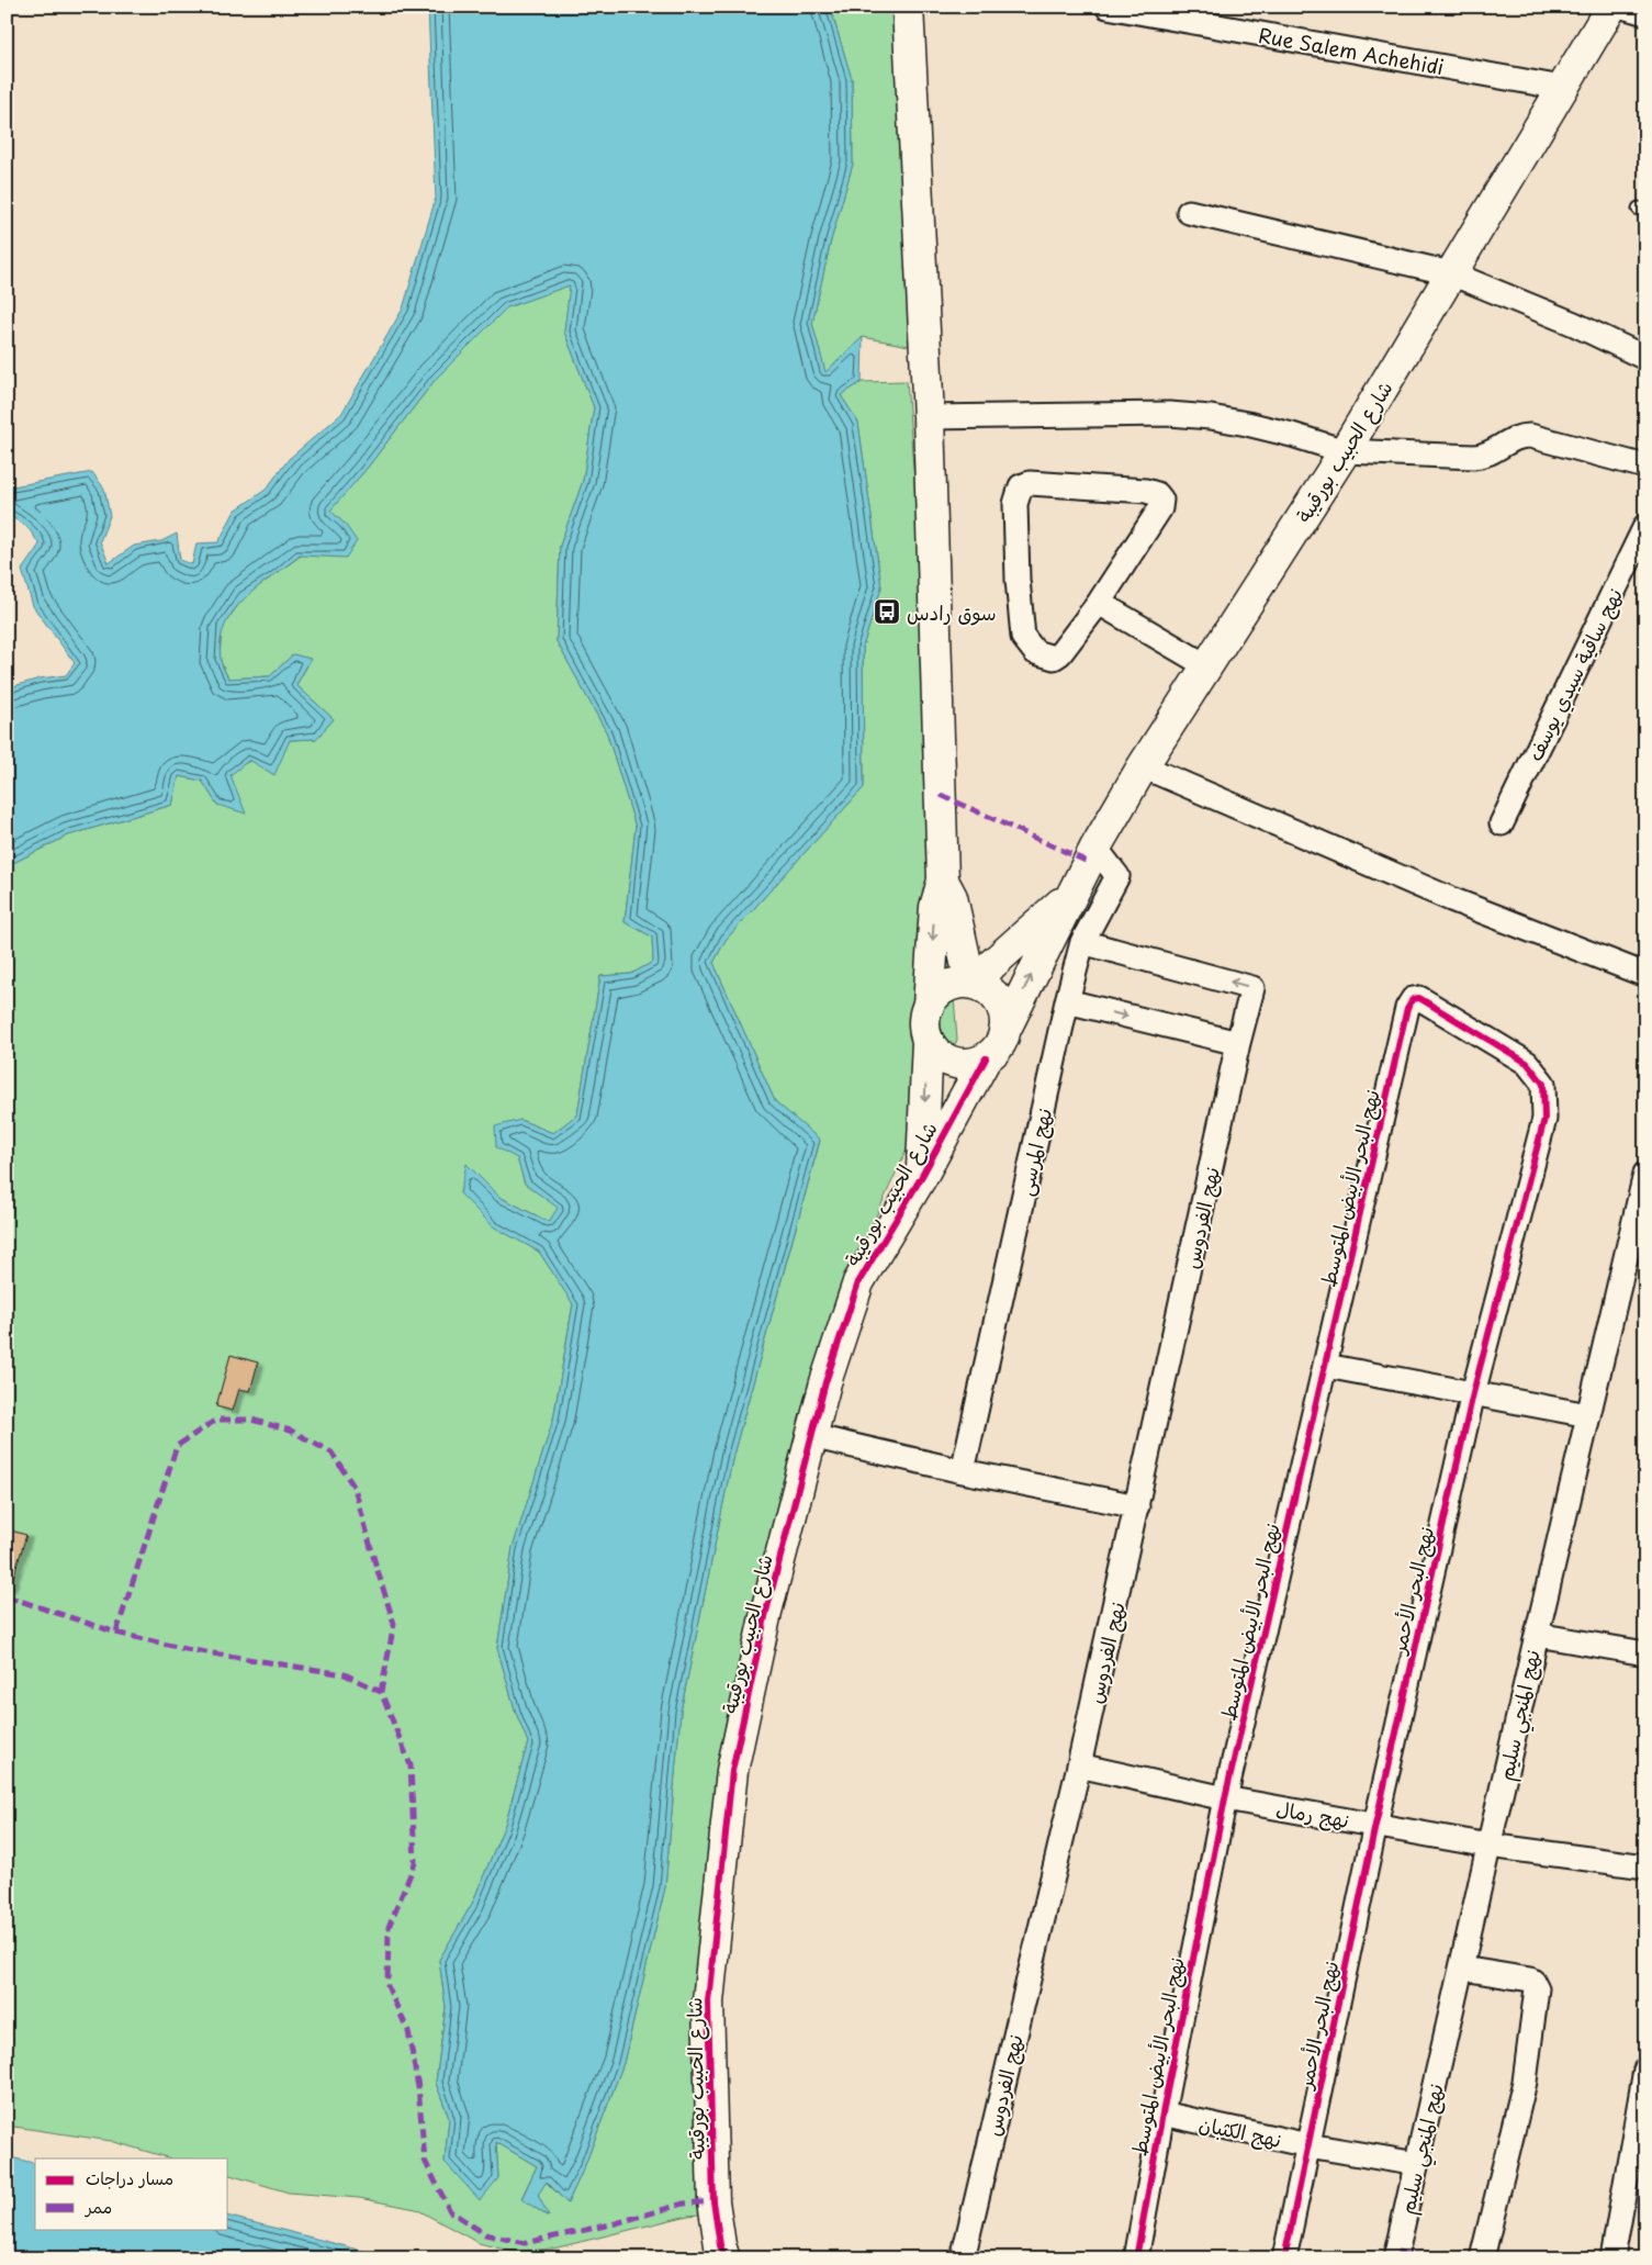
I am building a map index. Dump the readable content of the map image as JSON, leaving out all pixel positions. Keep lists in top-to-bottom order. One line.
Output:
{"streets":{"street":["Rue Salem Achehidi","شارع الحبيب بورقيبة","نهج ساقية سيدي يوسف","نهج المرسى","نهج البحر الأبيض المتوسط","نهج الفردوس","نهج البحر الأحمر","نهج المنجي سليم","نهج رمال","نهج الكثبان"]},"crossings":[["Rue Salem Achehidi","شارع الحبيب بورقيبة"],["شارع الحبيب بورقيبة","نهج المرسى"],["نهج المرسى","نهج الفردوس"],["نهج البحر الأبيض المتوسط","نهج البحر الأحمر"],["نهج البحر الأبيض المتوسط","نهج رمال"],["نهج البحر الأبيض المتوسط","نهج الكثبان"],["نهج الفردوس","نهج رمال"],["نهج البحر الأحمر","نهج رمال"],["نهج البحر الأحمر","نهج الكثبان"],["نهج المنجي سليم","نهج رمال"],["نهج المنجي سليم","نهج الكثبان"]],"places":{"bus stop":["سوق رادس"]},"legend":["مسار دراجات","ممر"]}
